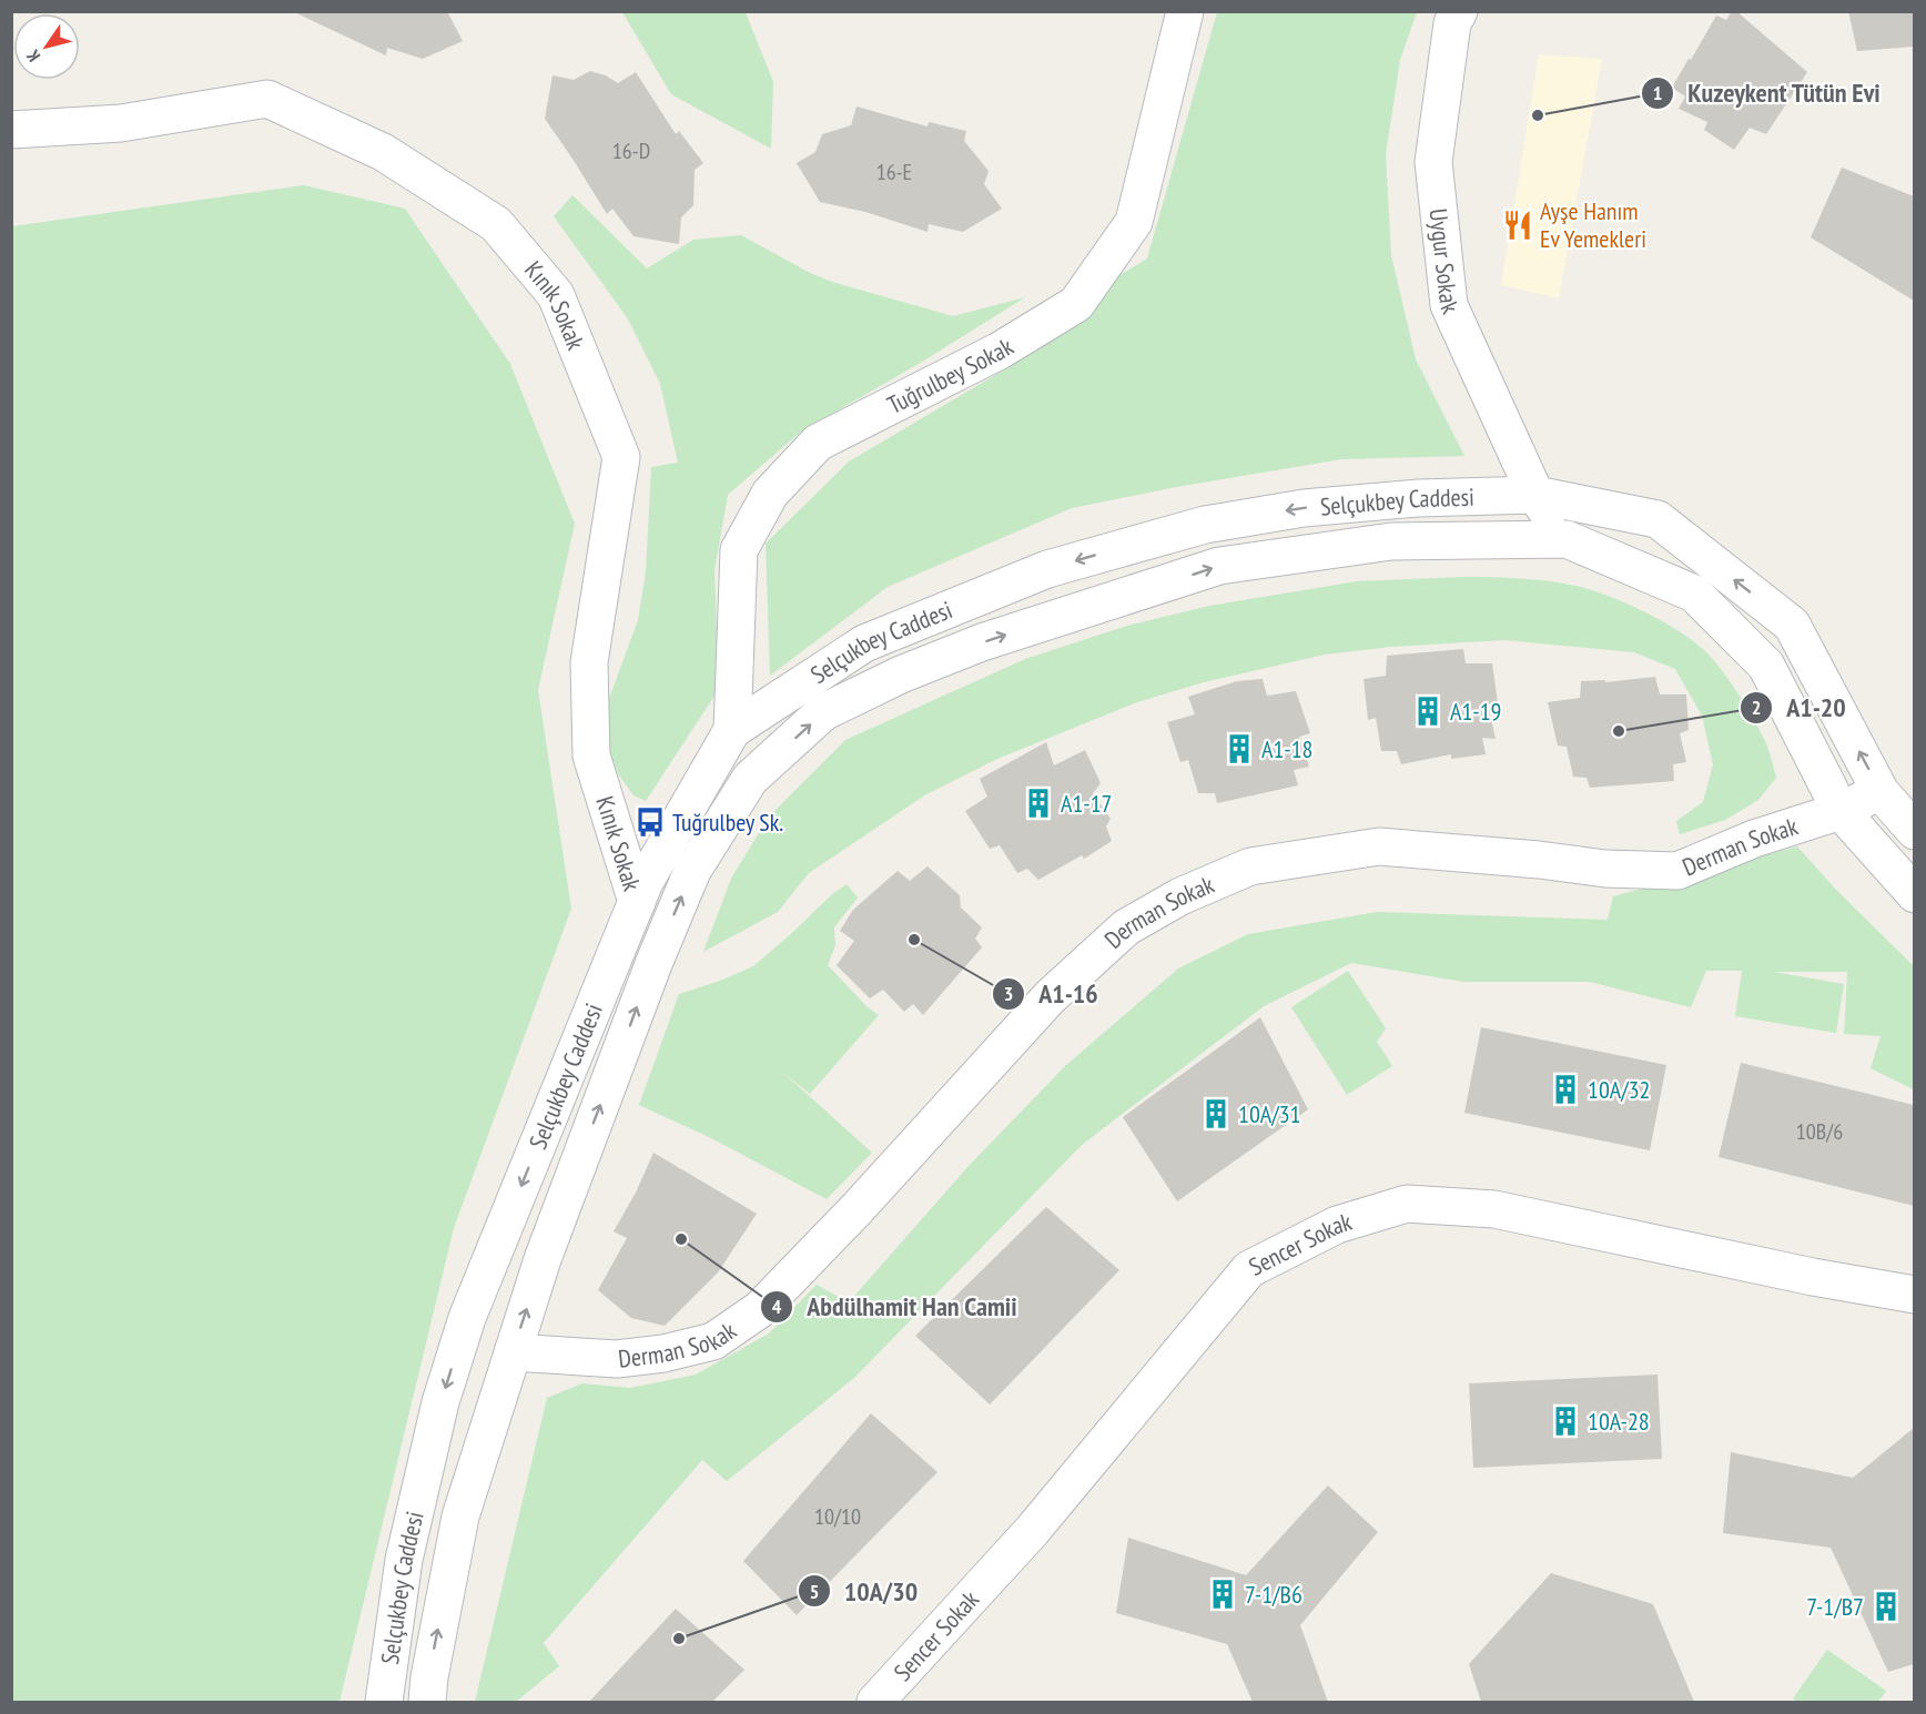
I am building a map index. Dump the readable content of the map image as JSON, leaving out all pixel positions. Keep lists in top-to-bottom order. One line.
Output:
{"streets":{"street":["Uygur Sokak","Kınık Sokak","Tuğrulbey Sokak","Selçukbey Caddesi","Derman Sokak","Sencer Sokak"]},"crossings":[["Uygur Sokak","Selçukbey Caddesi"],["Kınık Sokak","Selçukbey Caddesi"],["Tuğrulbey Sokak","Selçukbey Caddesi"],["Selçukbey Caddesi","Derman Sokak"]],"places":{"other":["Kuzeykent Tütün Evi","A1-20","A1-16","Abdülhamit Han Camii","10A/30"],"restaurant":["Ayşe Hanım Ev Yemekleri"],"building":["A1-19","A1-18","A1-17","10A/32","10A/31","10A-28","7-1/B6","7-1/B7"],"bus stop":["Tuğrulbey Sk."]},"house_numbers":["16-D","16-E","10B/6","10/10"],"north":"bottom left"}
